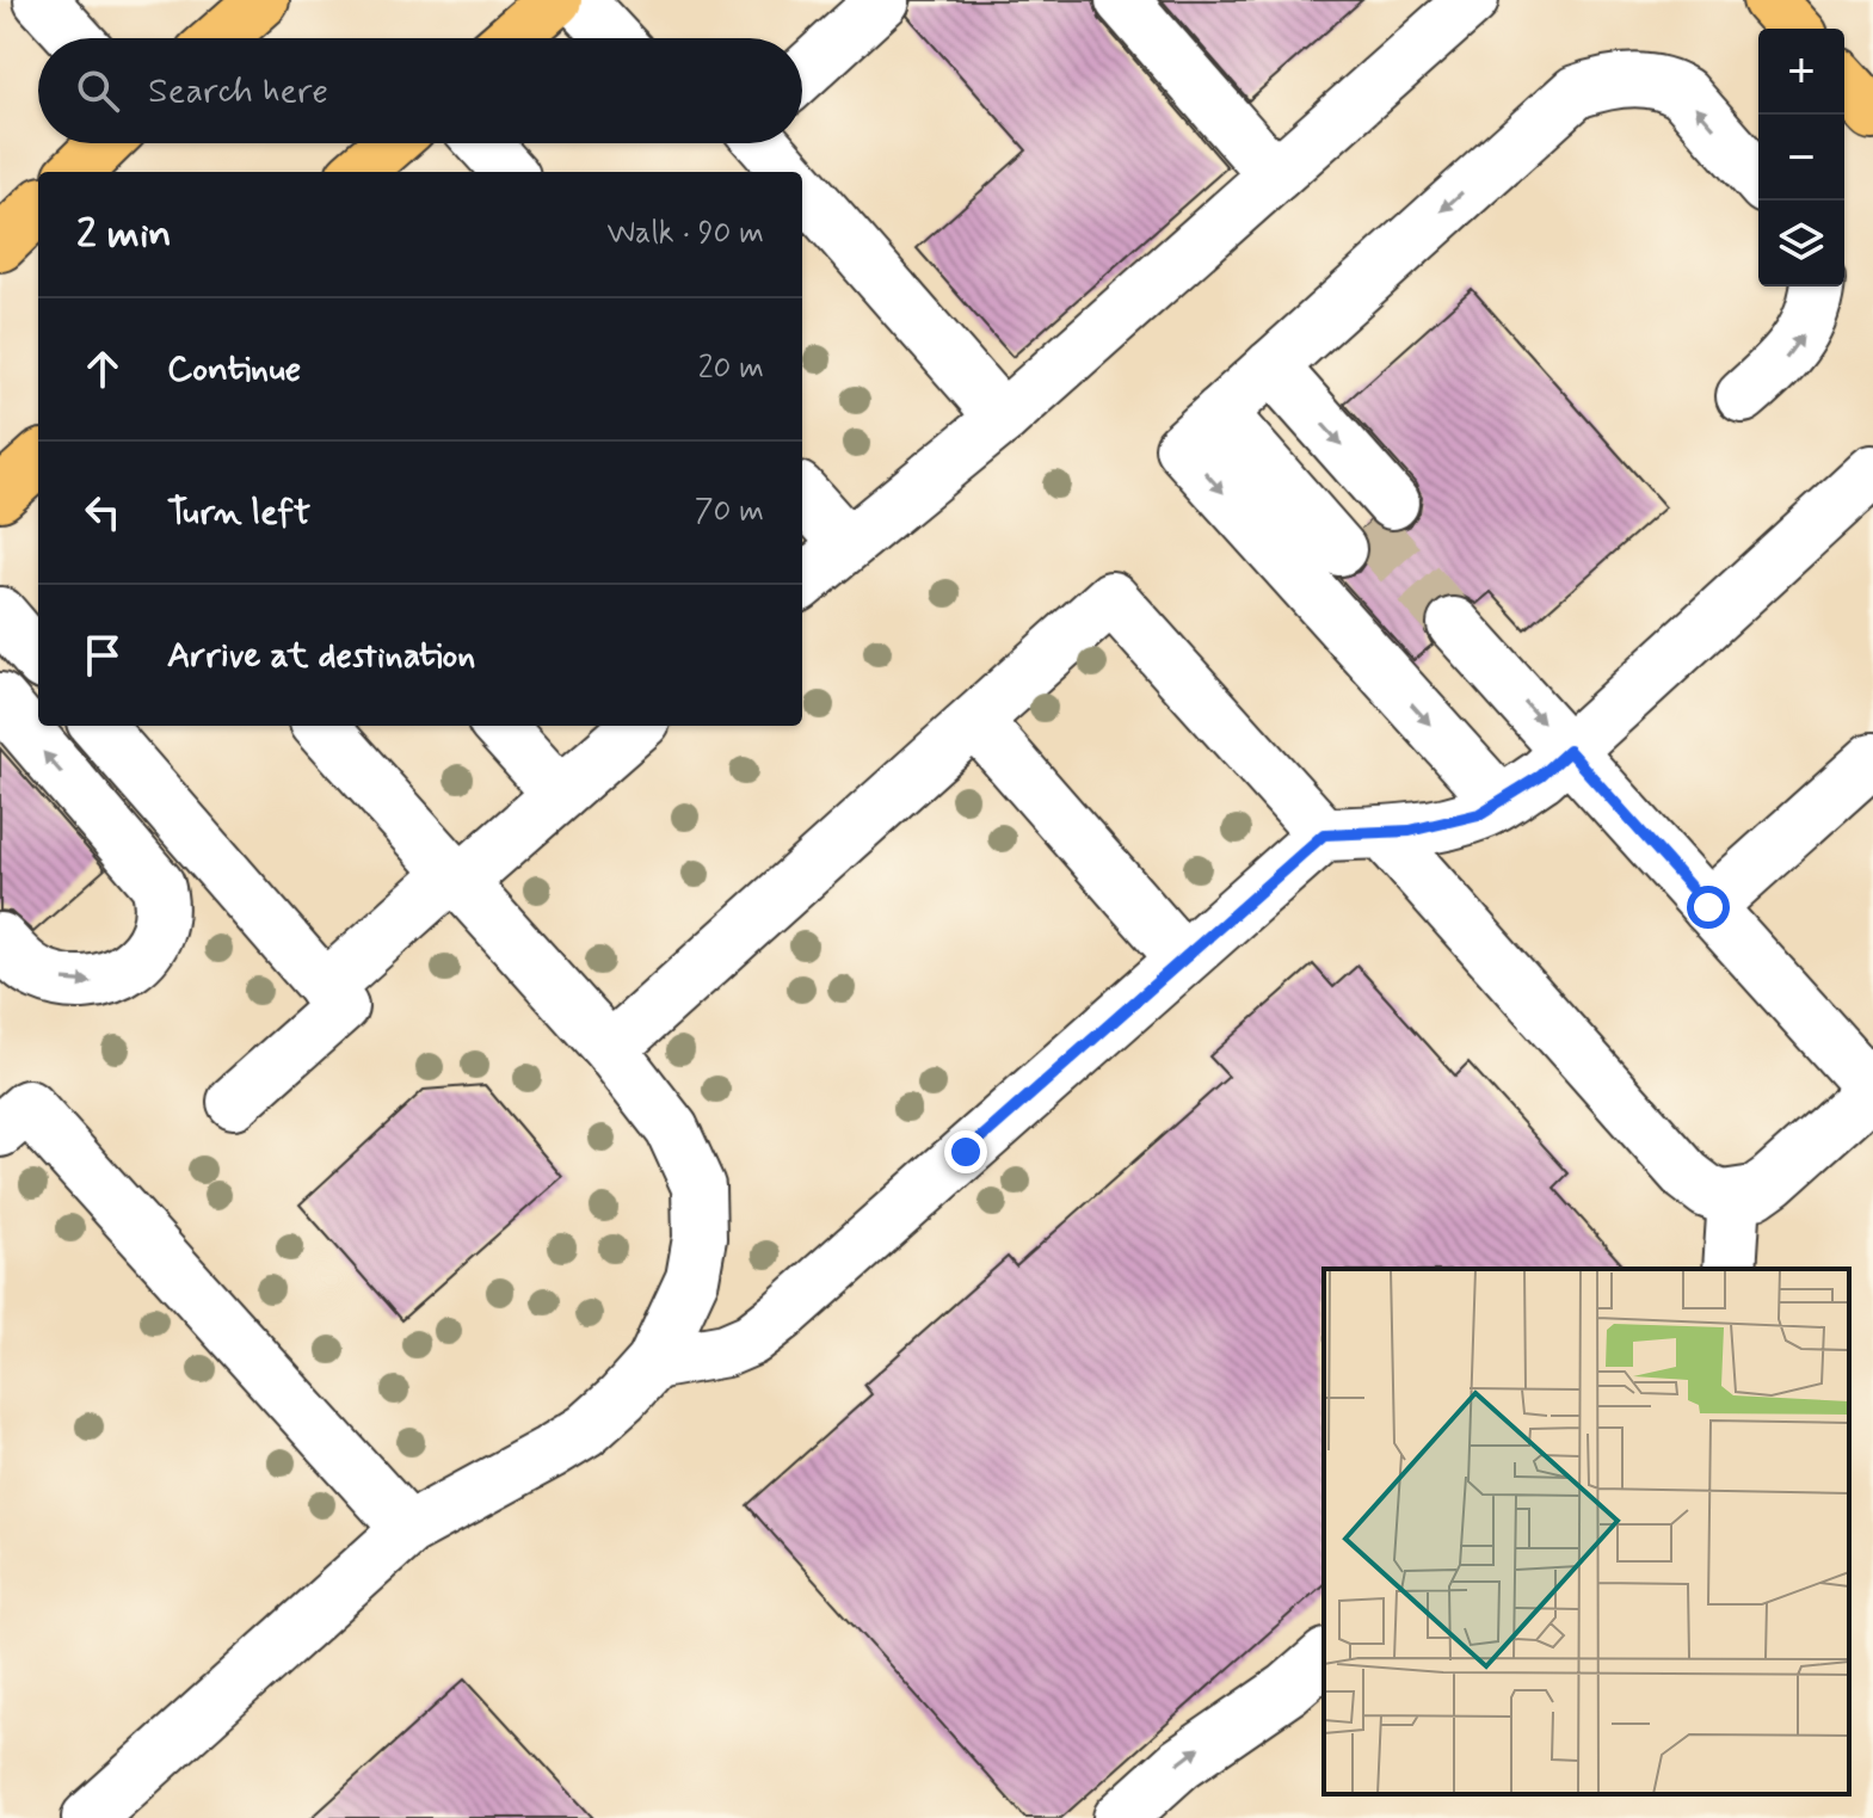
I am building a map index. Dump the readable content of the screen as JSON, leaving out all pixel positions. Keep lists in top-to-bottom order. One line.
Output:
{"page":{"map_buttons":["+","−"],"search":"Search here","heading":["2 min","Walk · 90 m"],"list":[["Continue","20 m"],["Turn left","70 m"],"Arrive at destination"]}}
